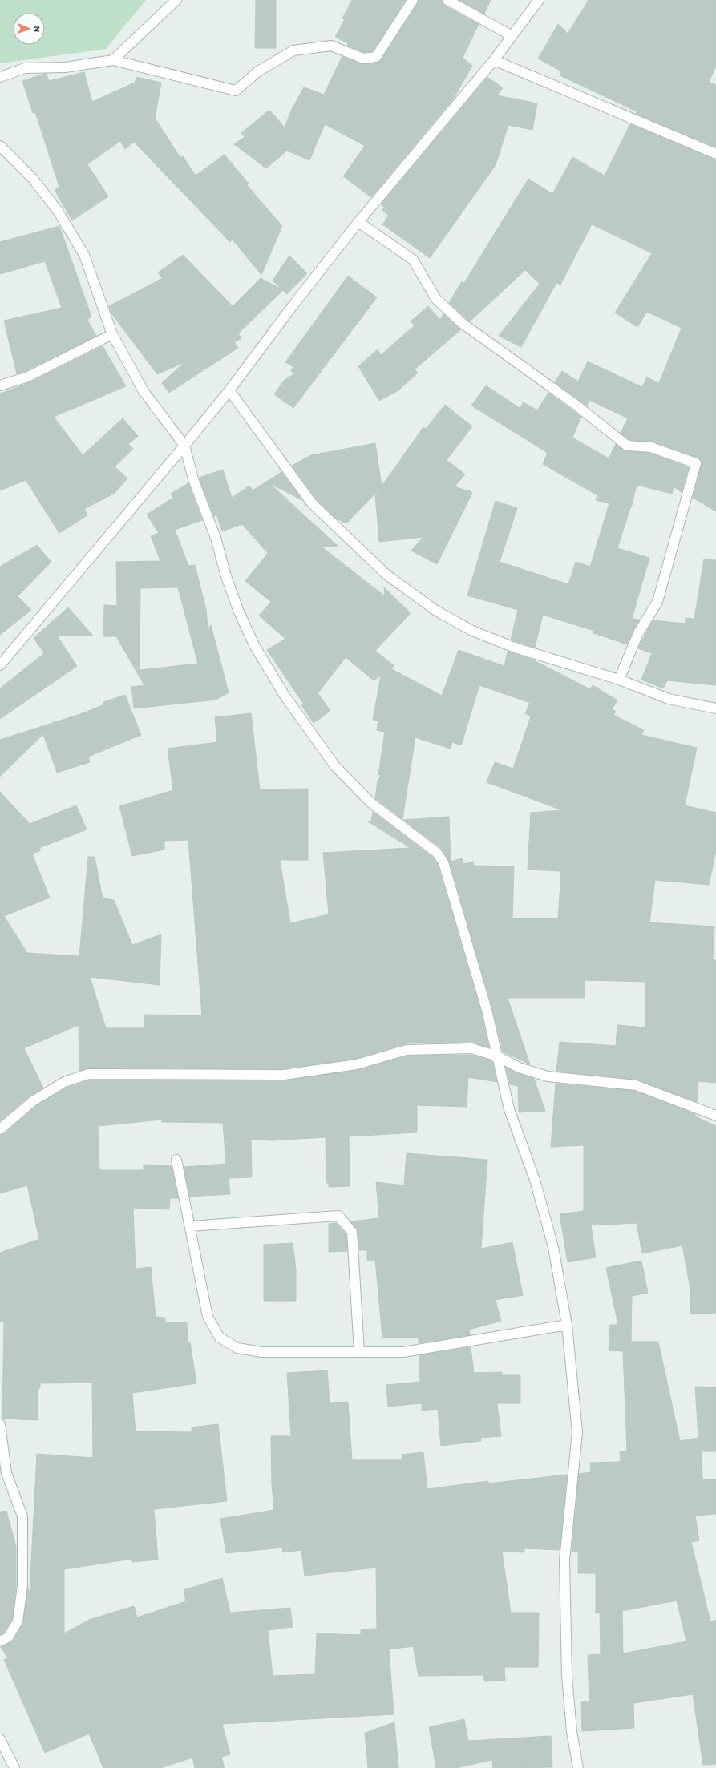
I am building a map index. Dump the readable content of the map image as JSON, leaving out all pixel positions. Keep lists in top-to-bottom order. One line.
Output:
{"north":"right"}
